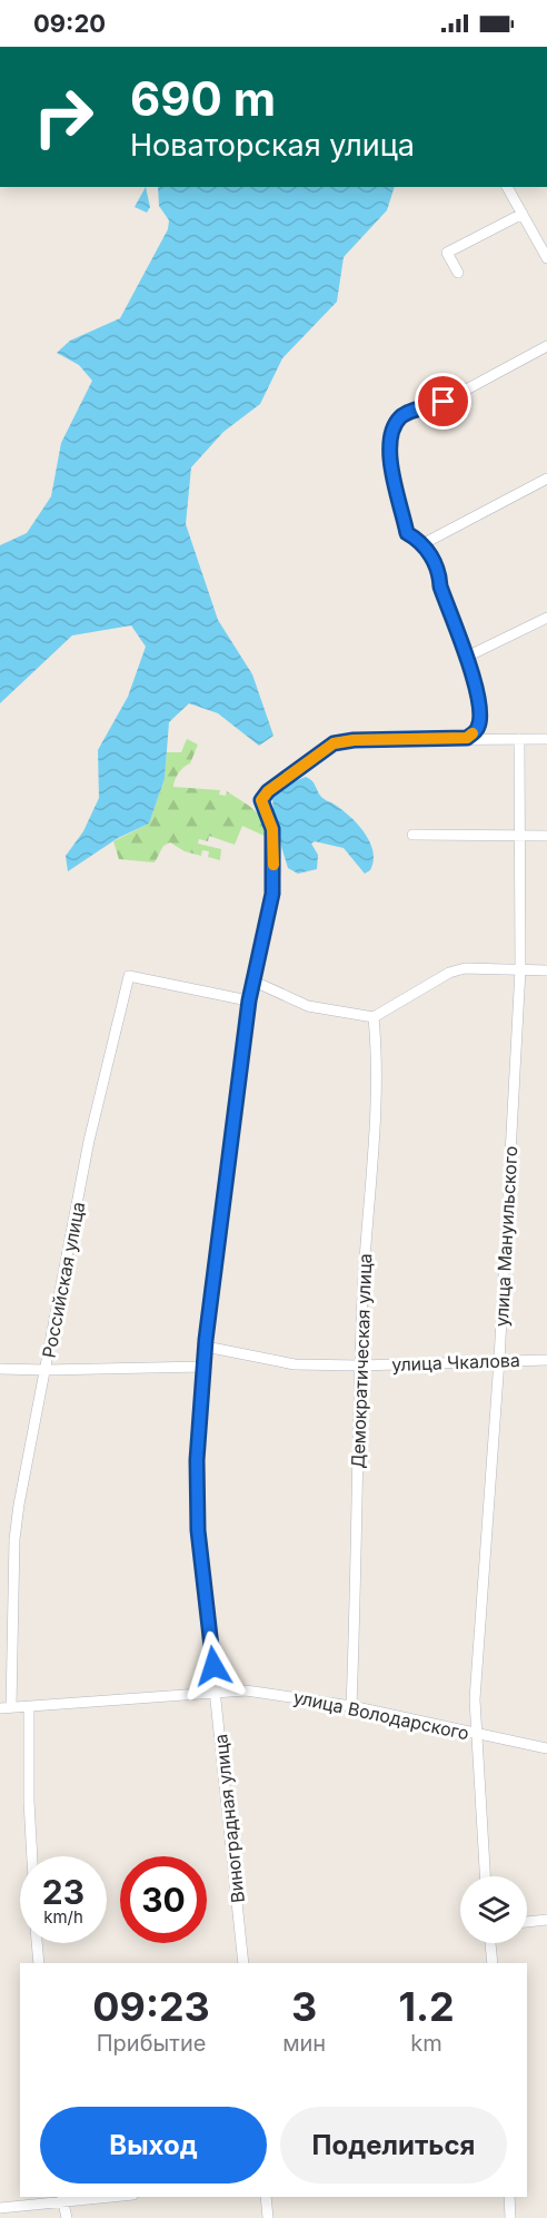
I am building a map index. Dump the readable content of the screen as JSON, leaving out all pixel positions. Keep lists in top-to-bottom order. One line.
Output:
{"streets":{"street":["улица Мануильского","Российская улица","Демократическая улица","улица Чкалова","улица Володарского","Виноградная улица"]},"crossings":[["улица Мануильского","улица Чкалова"],["улица Мануильского","улица Володарского"],["Российская улица","улица Володарского"],["Российская улица","Виноградная улица"],["Демократическая улица","улица Чкалова"],["Демократическая улица","улица Володарского"],["улица Чкалова","Виноградная улица"],["улица Володарского","Виноградная улица"]],"page":{"status":"09:20","turn":["690 m","Новаторская улица"],"speed":"23 km/h","limit":"30","eta":["09:23","Прибытие","3","мин","1.2","km"],"buttons":["Выход","Поделиться"]}}
